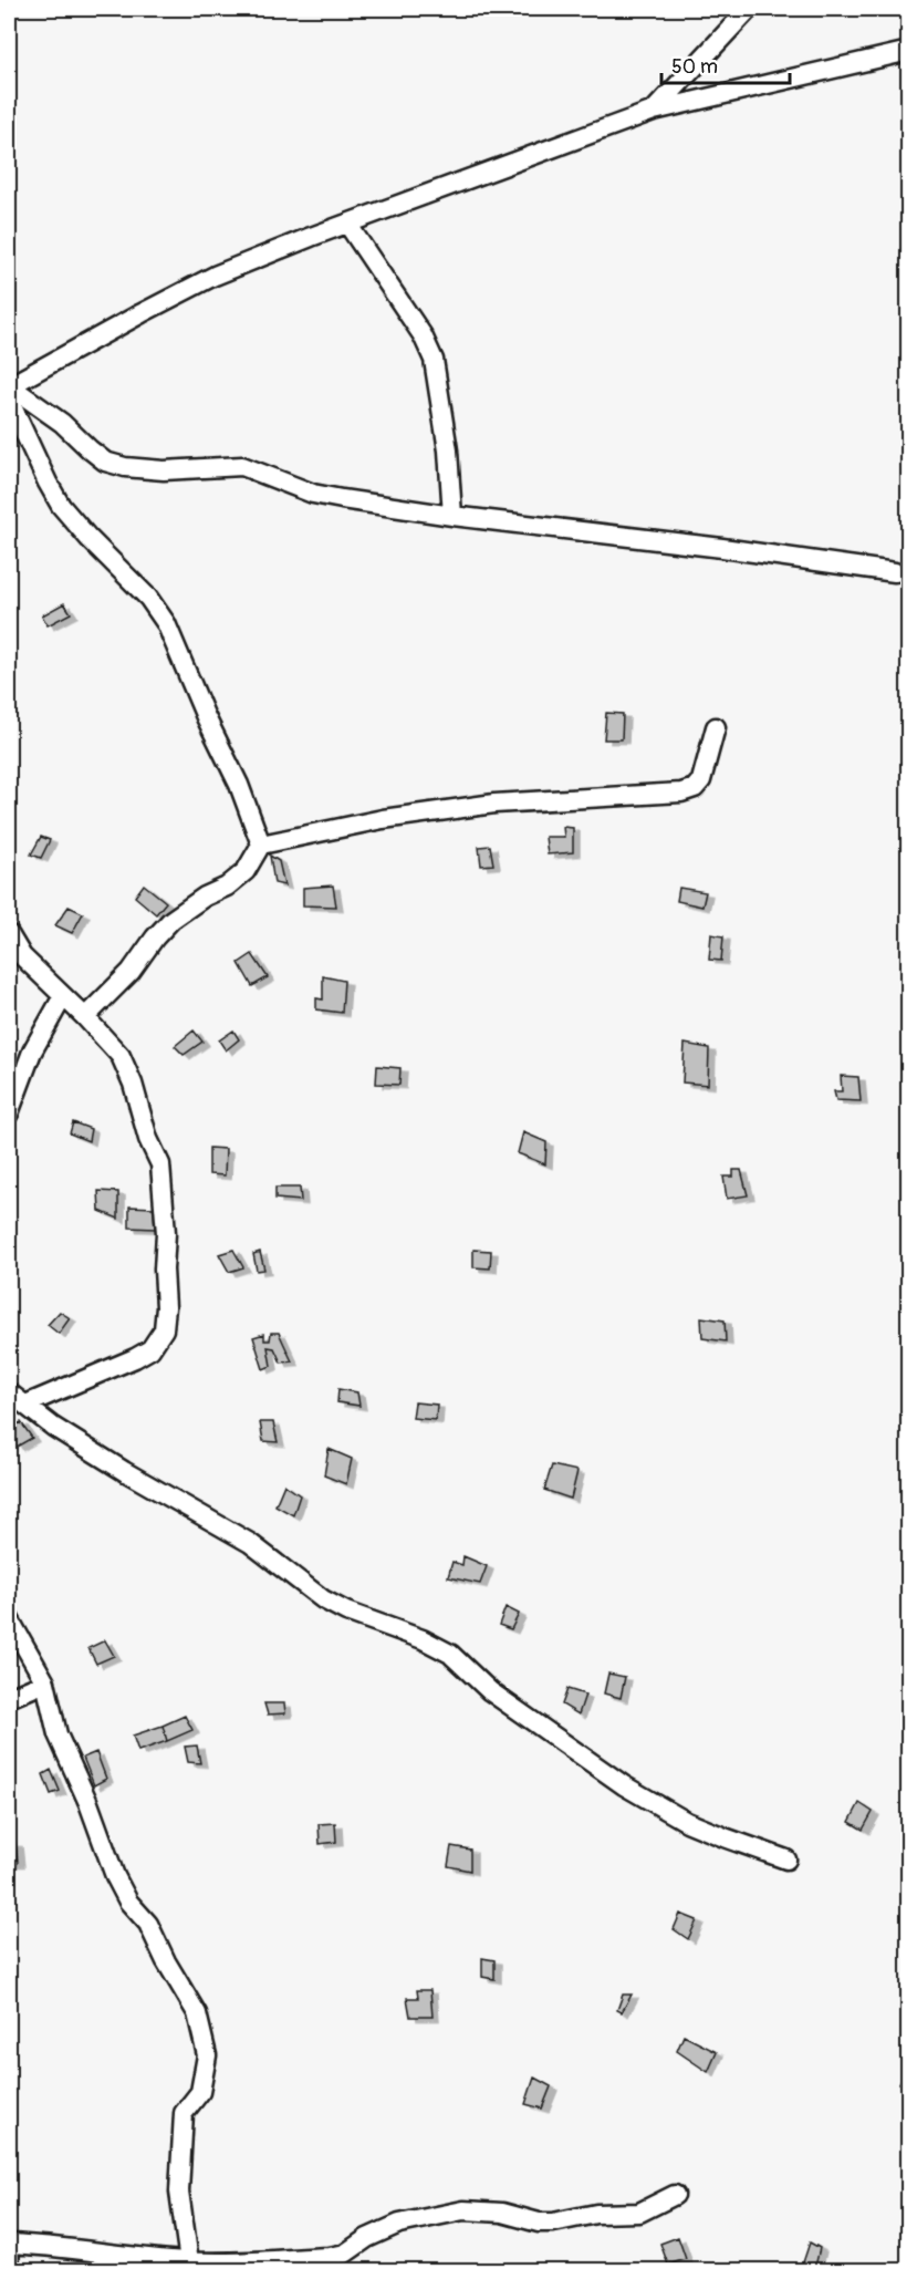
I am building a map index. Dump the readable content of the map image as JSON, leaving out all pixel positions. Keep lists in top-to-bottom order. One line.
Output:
{"scale_bar":"50 m"}
